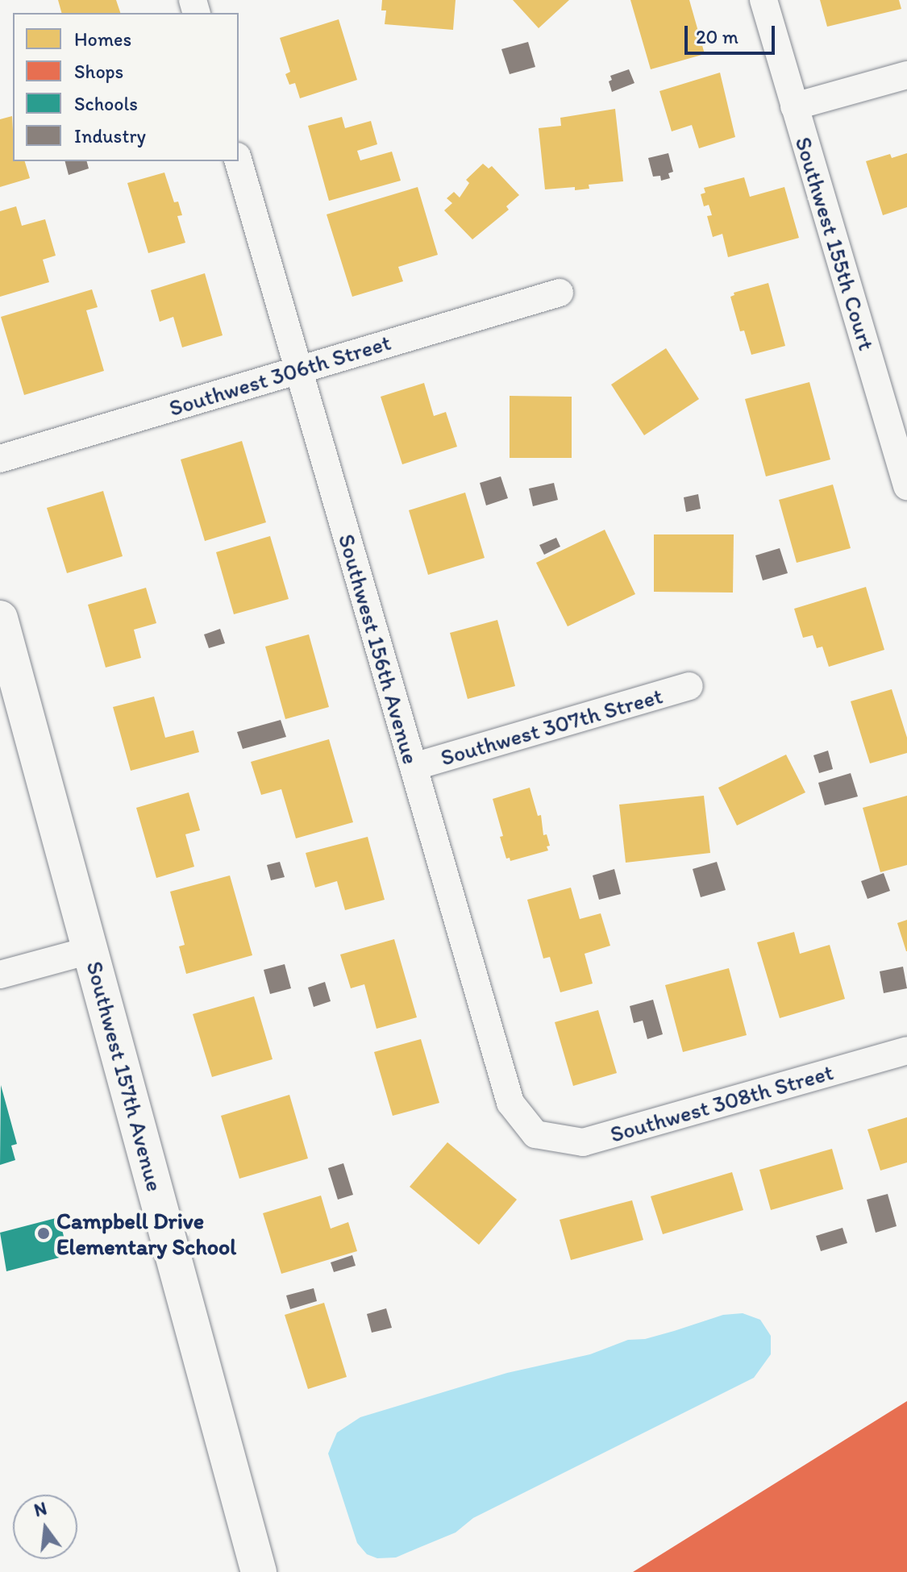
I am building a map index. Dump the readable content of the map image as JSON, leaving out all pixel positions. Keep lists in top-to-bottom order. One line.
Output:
{"streets":{"street":["Southwest 155th Court","Southwest 306th Street","Southwest 156th Avenue","Southwest 307th Street","Southwest 157th Avenue","Southwest 308th Street"]},"crossings":[["Southwest 306th Street","Southwest 156th Avenue"],["Southwest 156th Avenue","Southwest 307th Street"],["Southwest 156th Avenue","Southwest 308th Street"]],"places":["Campbell Drive Elementary School"],"legend":["Homes","Shops","Schools","Industry"],"scale_bar":"20 m","north":"top"}
